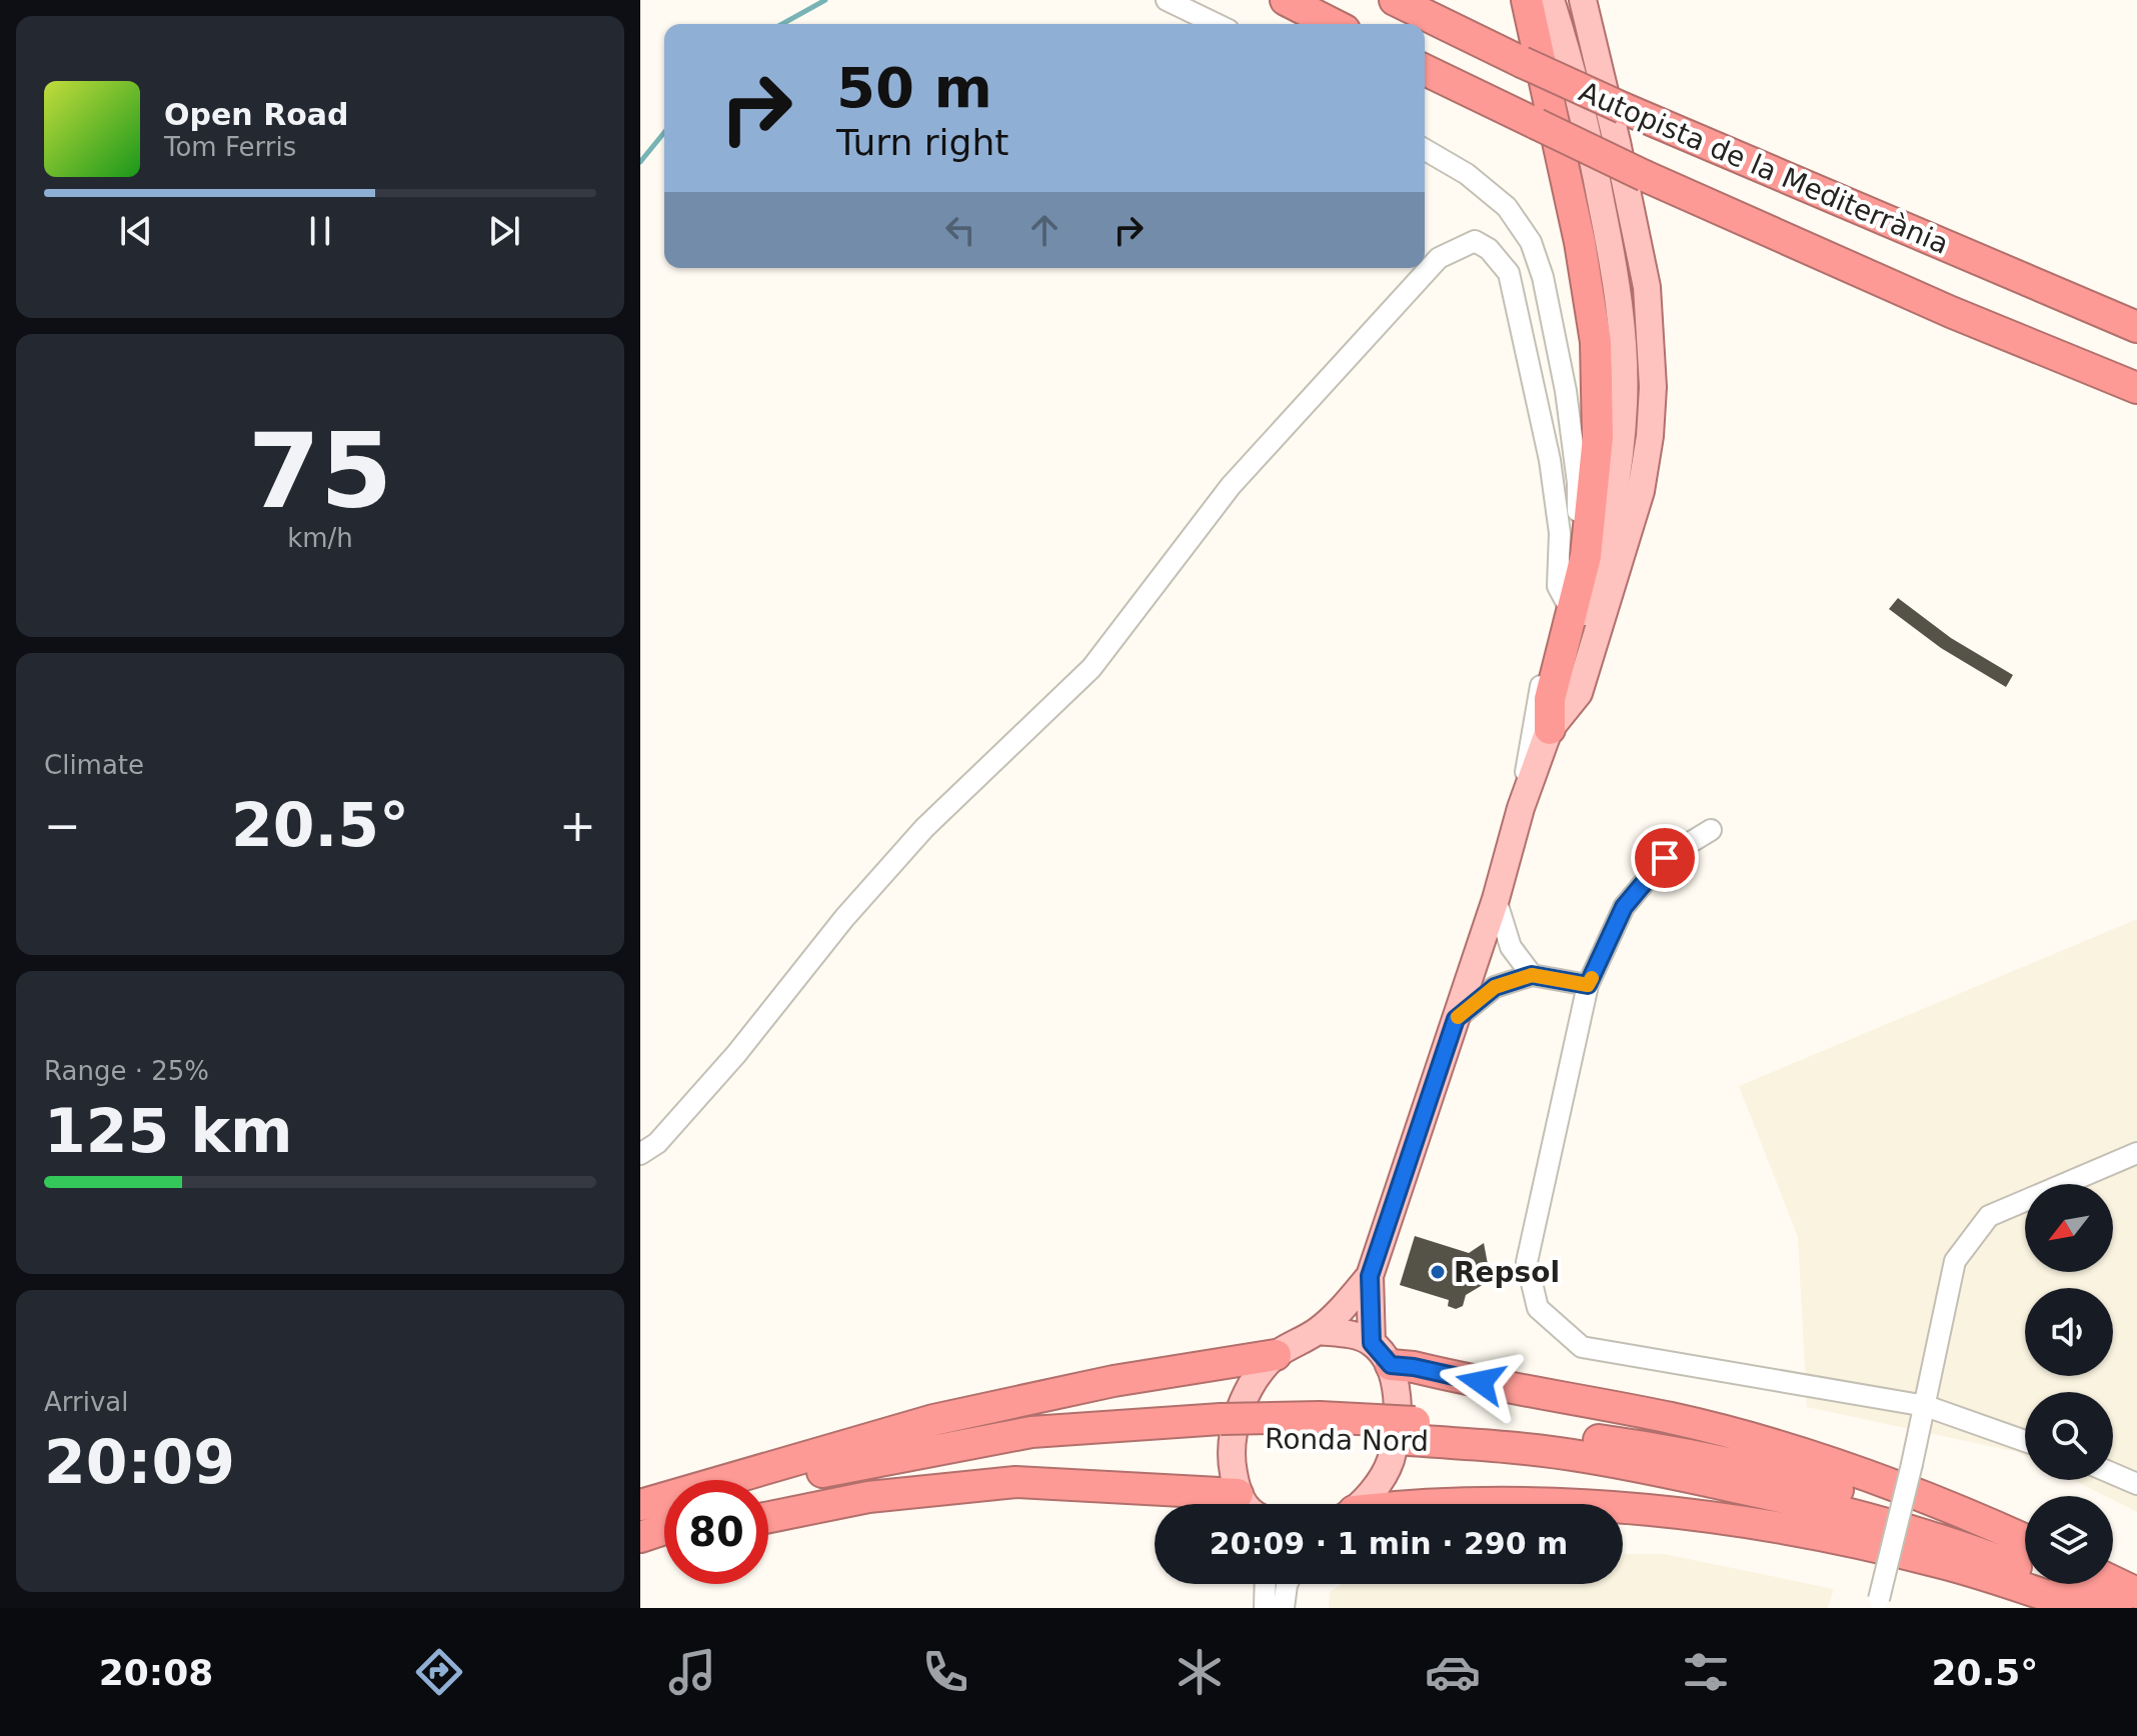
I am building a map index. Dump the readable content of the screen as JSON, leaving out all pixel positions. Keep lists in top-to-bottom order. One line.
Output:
{"streets":{"highway":["Autopista de la Mediterrània","Ronda Nord"]},"places":["Repsol"],"north":"bottom left","page":{"turn":["50 m","Turn right"],"song":["Open Road","Tom Ferris"],"tile":[["75","km/h"],"Climate",["Range · 25%","125 km"],["Arrival","20:09"]],"heat":["−","20.5°","+"],"limit":"80","trip":"20:09 · 1 min · 290 m","tabs":["20:08","20.5°"]}}
